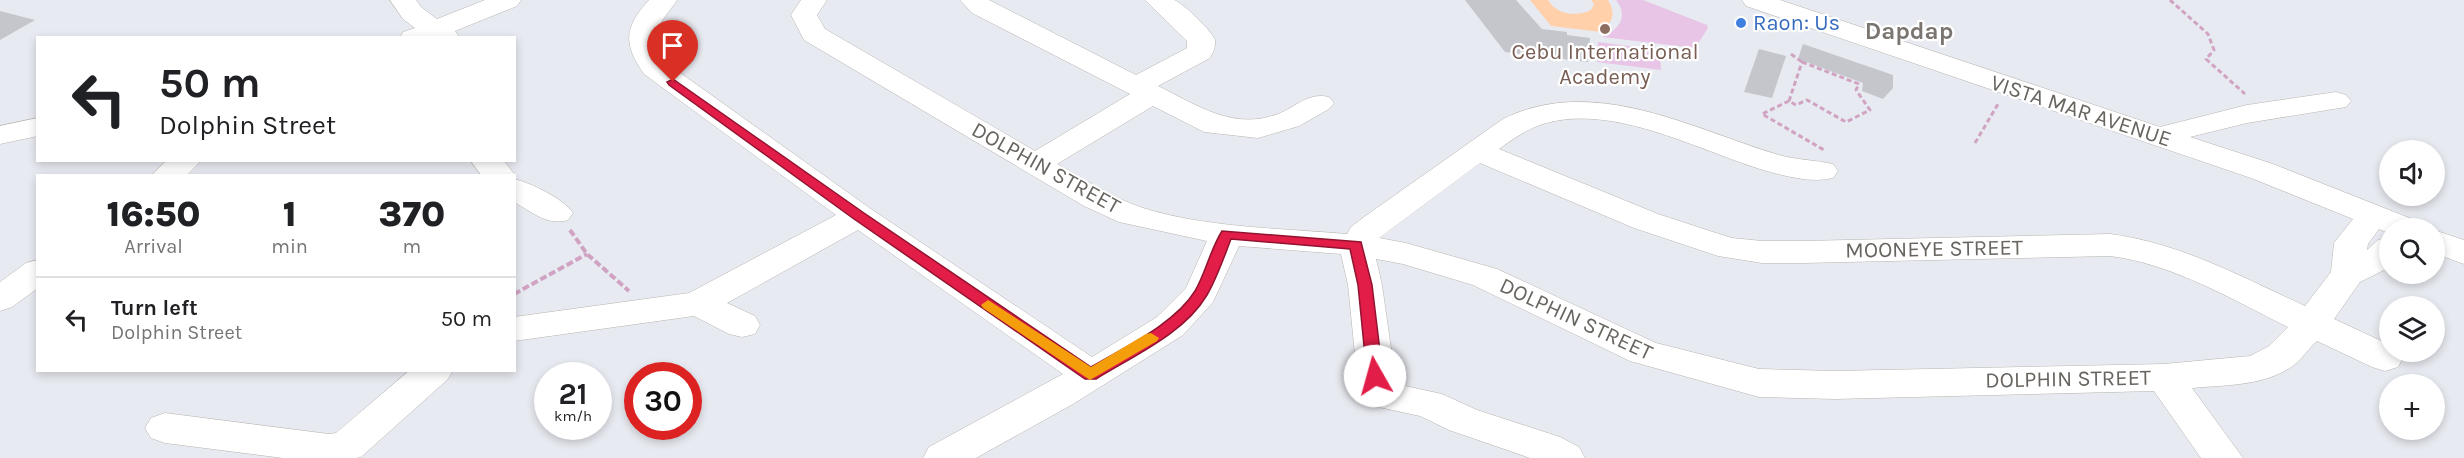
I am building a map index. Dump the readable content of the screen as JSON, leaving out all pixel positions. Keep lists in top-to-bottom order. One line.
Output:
{"streets":{"street":["VISTA MAR AVENUE","DOLPHIN STREET","MOONEYE STREET"]},"crossings":[["VISTA MAR AVENUE","DOLPHIN STREET"],["DOLPHIN STREET","MOONEYE STREET"]],"districts":["Dapdap"],"places":["Raon: Us","Cebu International Academy"],"page":{"turn":["50 m","Dolphin Street"],"map_buttons":"+","eta":["16:50","Arrival","1","min","370","m"],"list":[{"name":"Turn left","note":"Dolphin Street","value":"50 m"}],"speed":"21 km/h","limit":"30"}}
